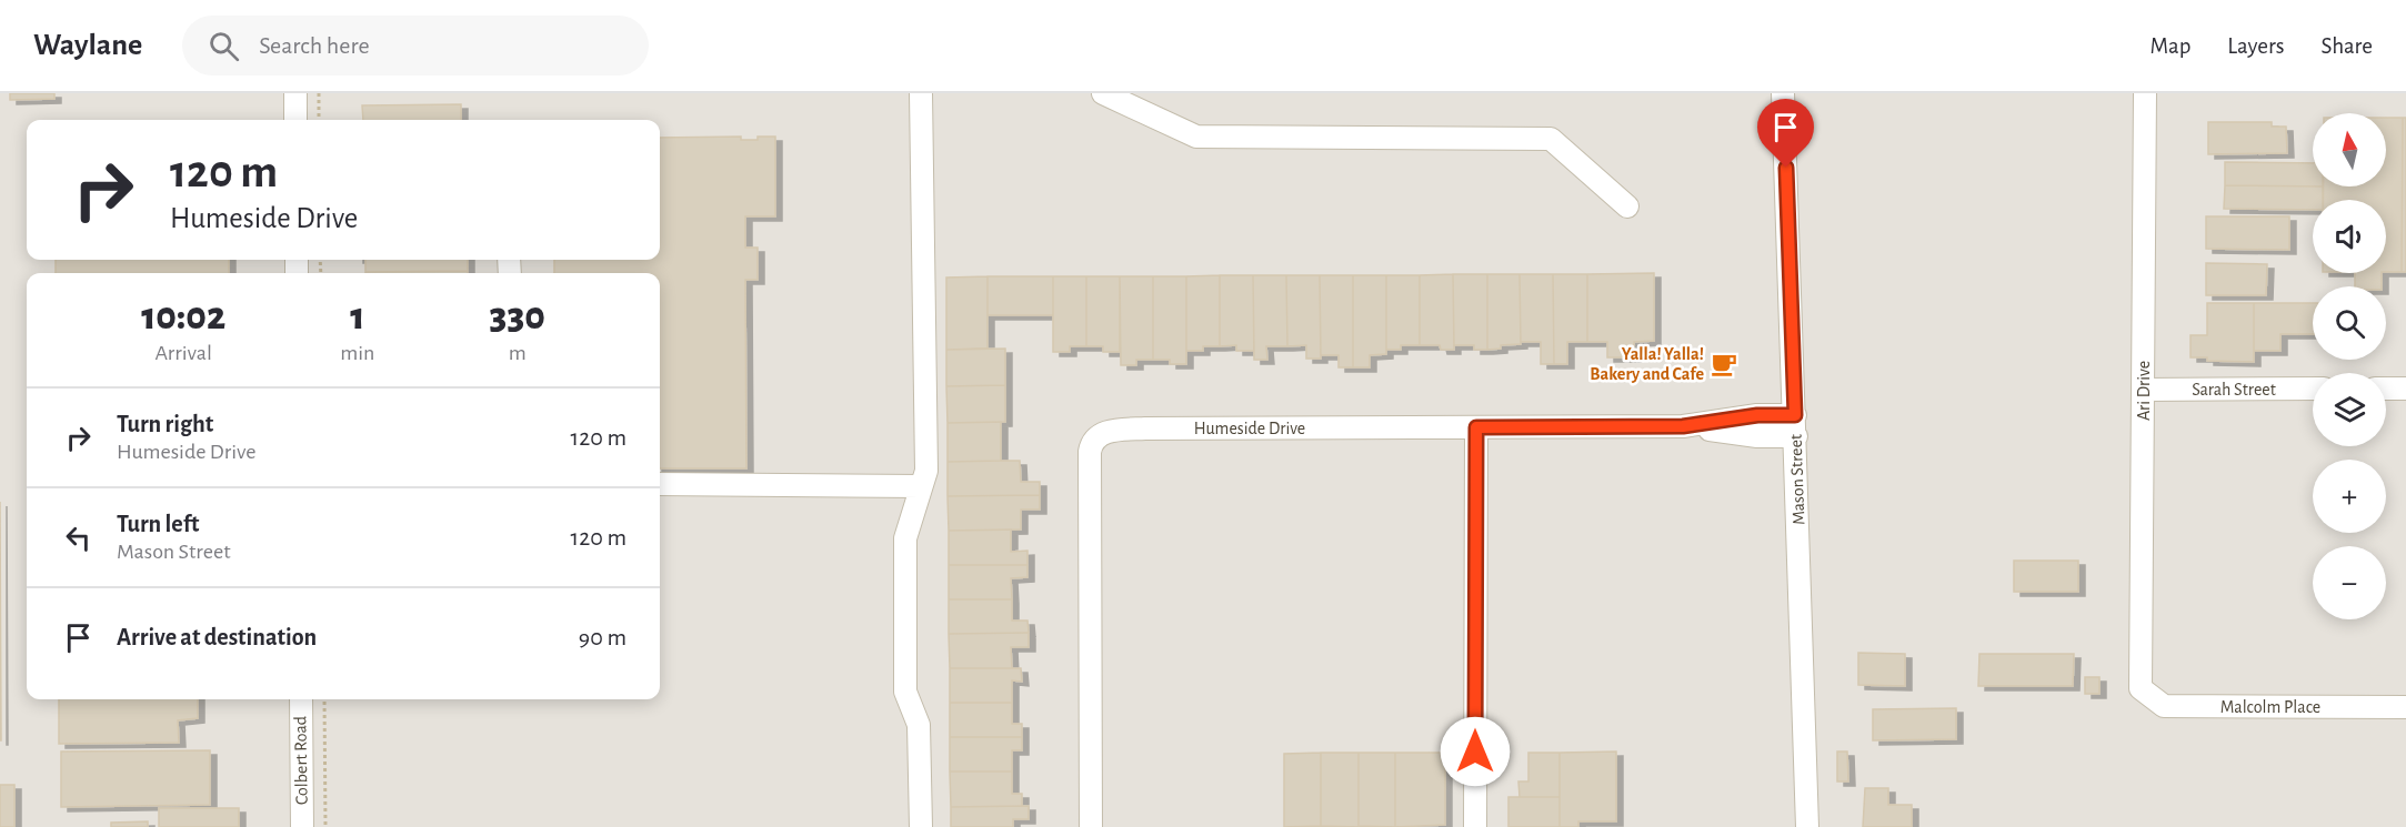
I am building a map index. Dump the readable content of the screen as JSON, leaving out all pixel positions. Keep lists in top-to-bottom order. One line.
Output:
{"streets":{"street":["Sarah Street","Ari Drive","Humeside Drive","Mason Street","Malcolm Place","Colbert Road"]},"crossings":[["Sarah Street","Ari Drive"],["Ari Drive","Malcolm Place"],["Humeside Drive","Mason Street"]],"places":{"cafe":["Yalla! Yalla! Bakery and Cafe"]},"north":"top","page":{"header":"Waylane","search":"Search here","nav":["Map","Layers","Share"],"map_buttons":["+","−"],"turn":["120 m","Humeside Drive"],"eta":["10:02","Arrival","1","min","330","m"],"list":[{"name":"Turn right","note":"Humeside Drive","value":"120 m"},{"name":"Turn left","note":"Mason Street","value":"120 m"},{"name":"Arrive at destination","value":"90 m"}]}}
